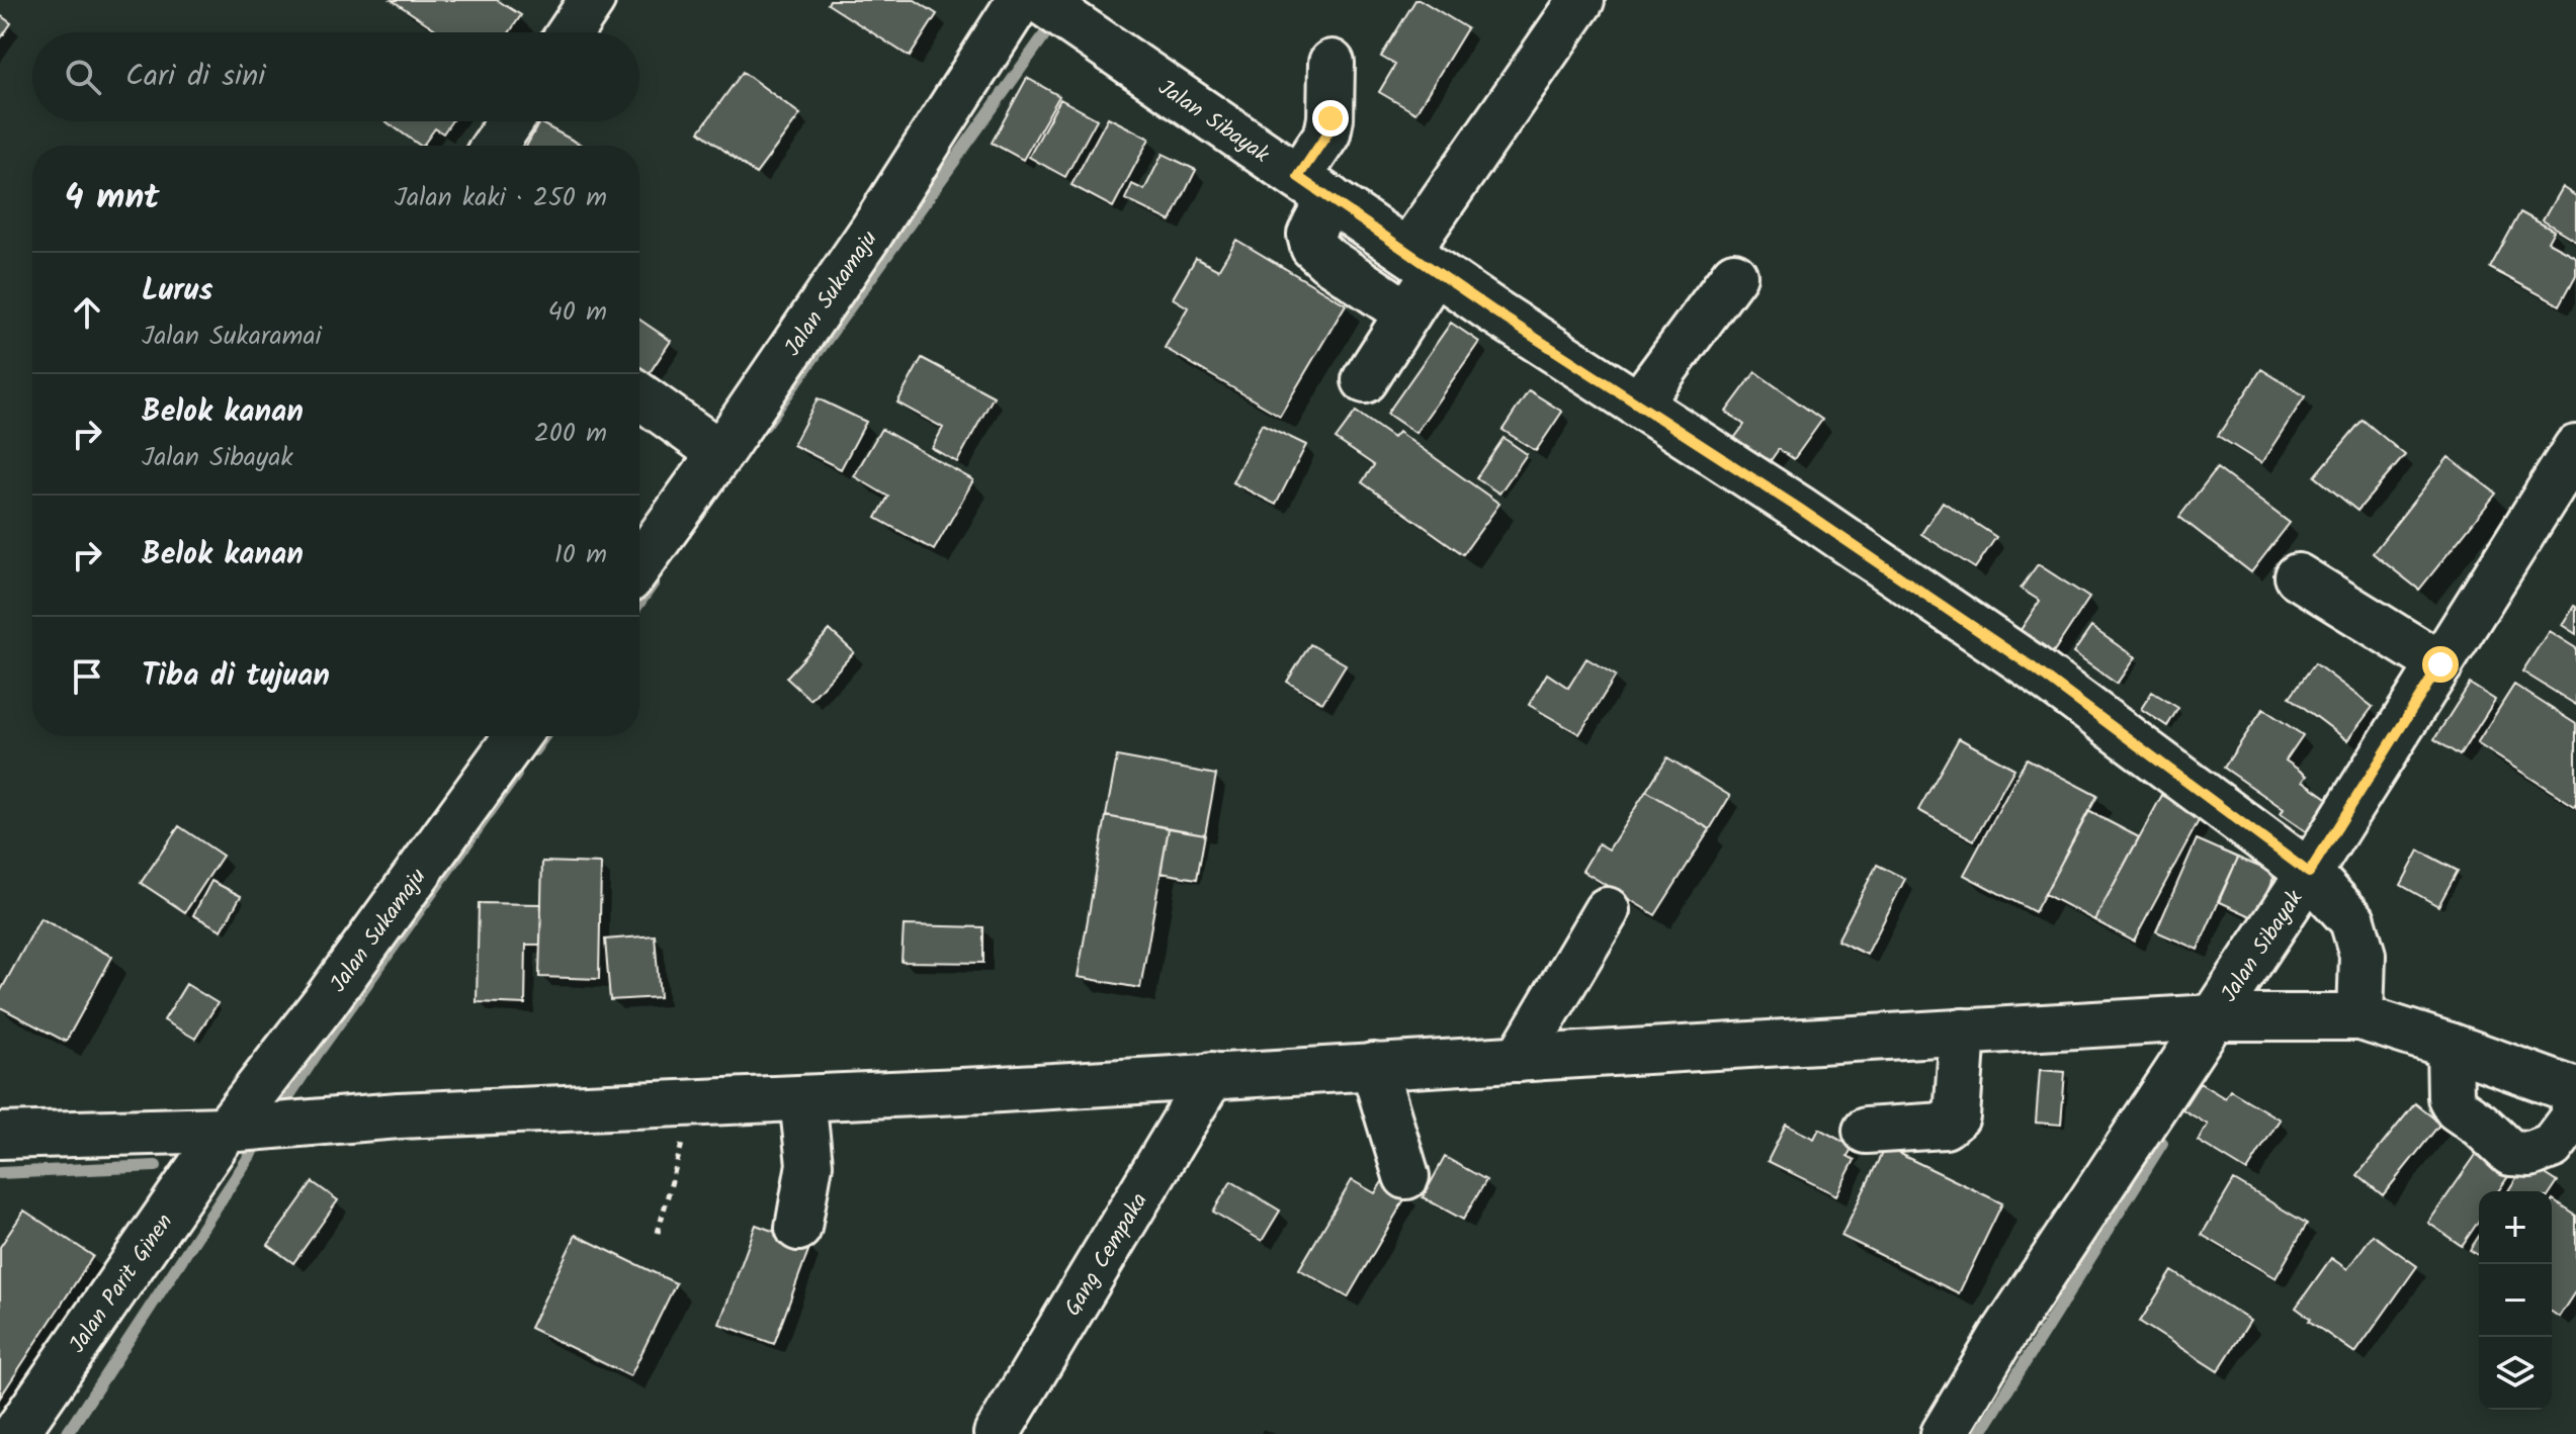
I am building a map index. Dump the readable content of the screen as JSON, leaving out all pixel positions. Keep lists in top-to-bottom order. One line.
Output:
{"streets":{"street":["Jalan Sibayak","Jalan Sukamaju","Gang Cempaka","Jalan Parit Ginen"]},"crossings":[["Jalan Sukamaju","Jalan Parit Ginen"]],"page":{"search":"Cari di sini","heading":["4 mnt","Jalan kaki · 250 m"],"list":[["Lurus","Jalan Sukaramai","40 m"],["Belok kanan","Jalan Sibayak","200 m"],["Belok kanan","10 m"],"Tiba di tujuan"],"map_buttons":["+","−"]}}
